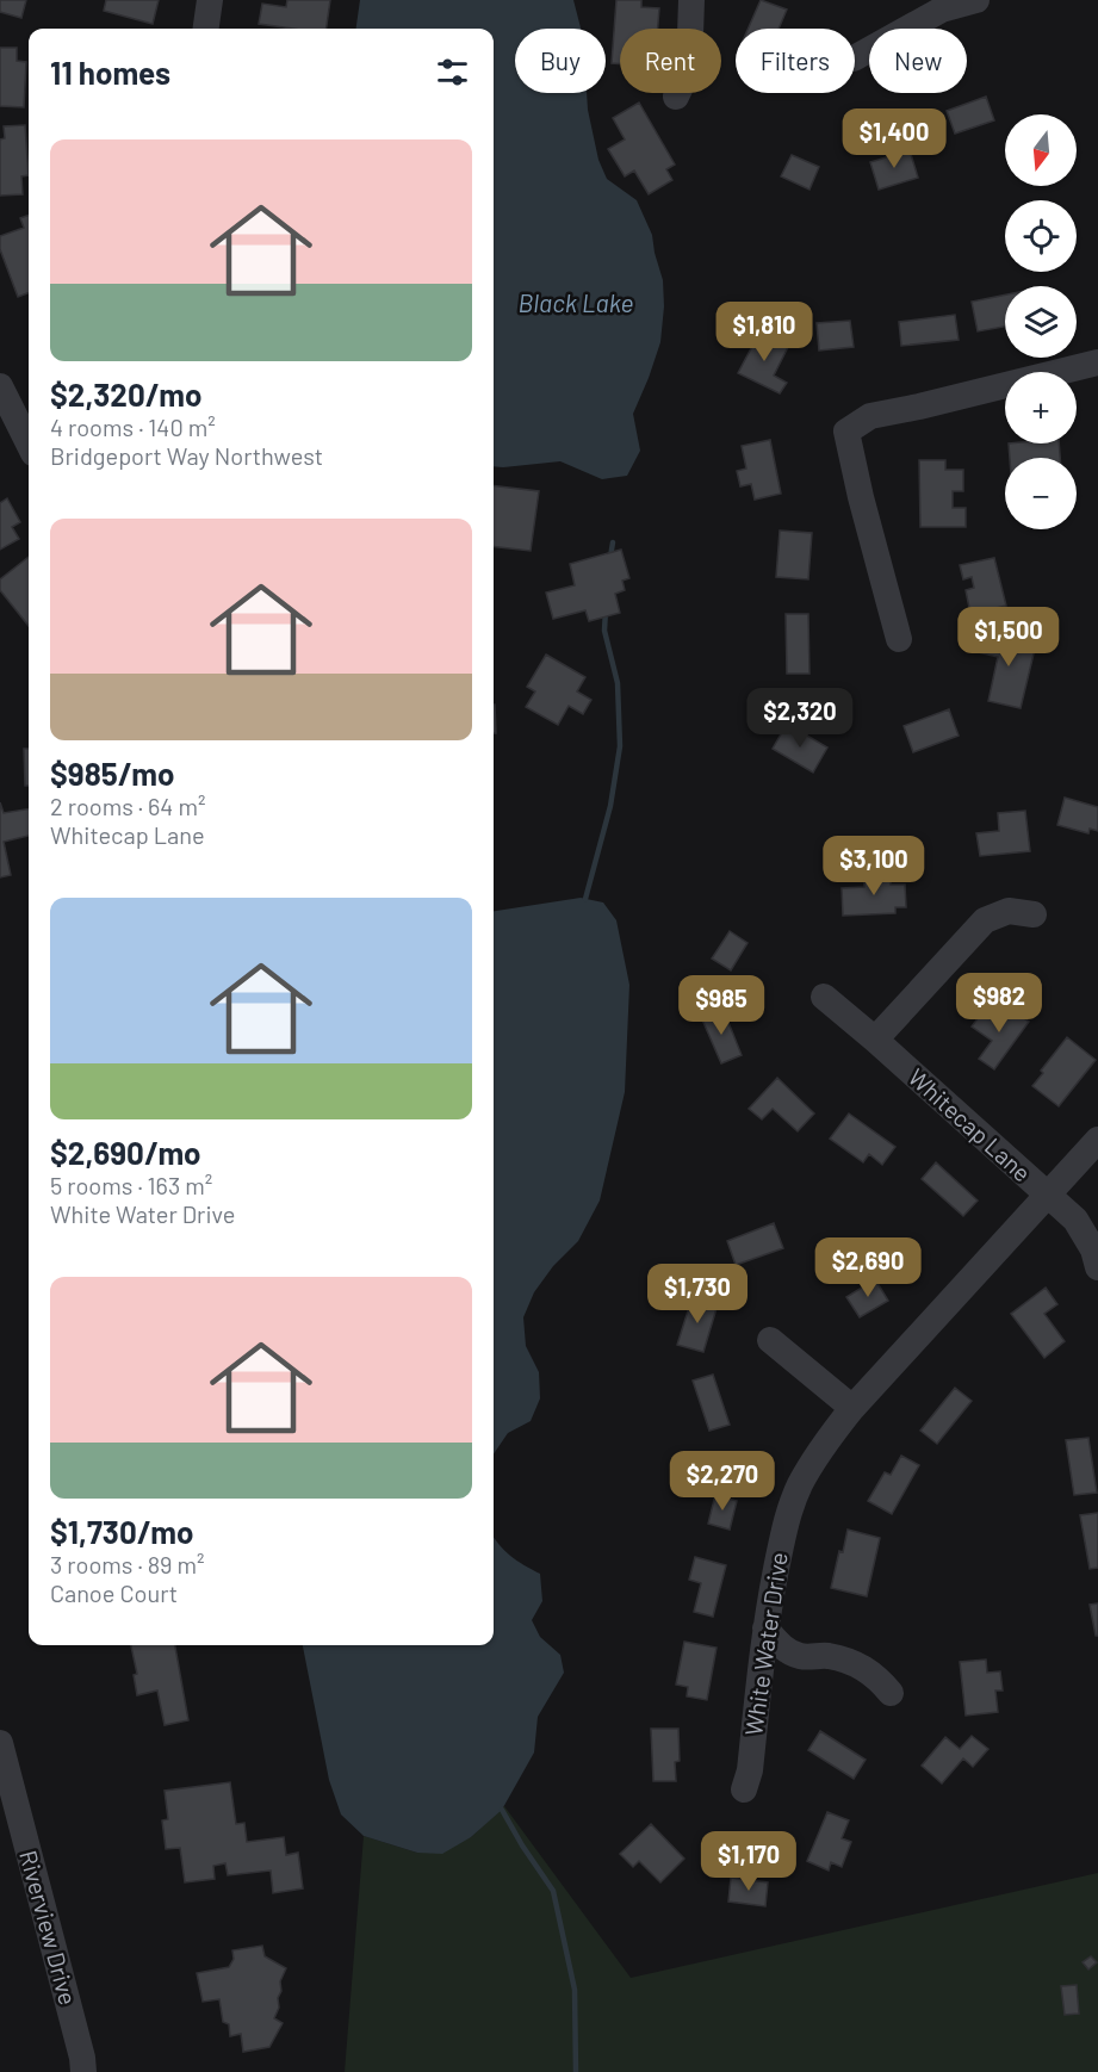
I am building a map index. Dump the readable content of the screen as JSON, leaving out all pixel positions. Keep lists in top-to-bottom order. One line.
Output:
{"streets":{"street":["Whitecap Lane","White Water Drive","Riverview Drive"]},"crossings":[["Whitecap Lane","White Water Drive"]],"water":["Black Lake"],"north":"bottom","page":{"chip":["Buy","Rent","Filters","New"],"heading":"11 homes","price":["$1,400","$1,810","$1,500","$2,320","$3,100","$982","$985","$2,690","$1,730","$2,270","$1,170"],"map_buttons":["+","−"],"list":[{"name":"$2,320/mo","note":"4 rooms · 140 m² · Bridgeport Way Northwest"},{"name":"$985/mo","note":"2 rooms · 64 m² · Whitecap Lane"},{"name":"$2,690/mo","note":"5 rooms · 163 m² · White Water Drive"},{"name":"$1,730/mo","note":"3 rooms · 89 m² · Canoe Court"}]}}
